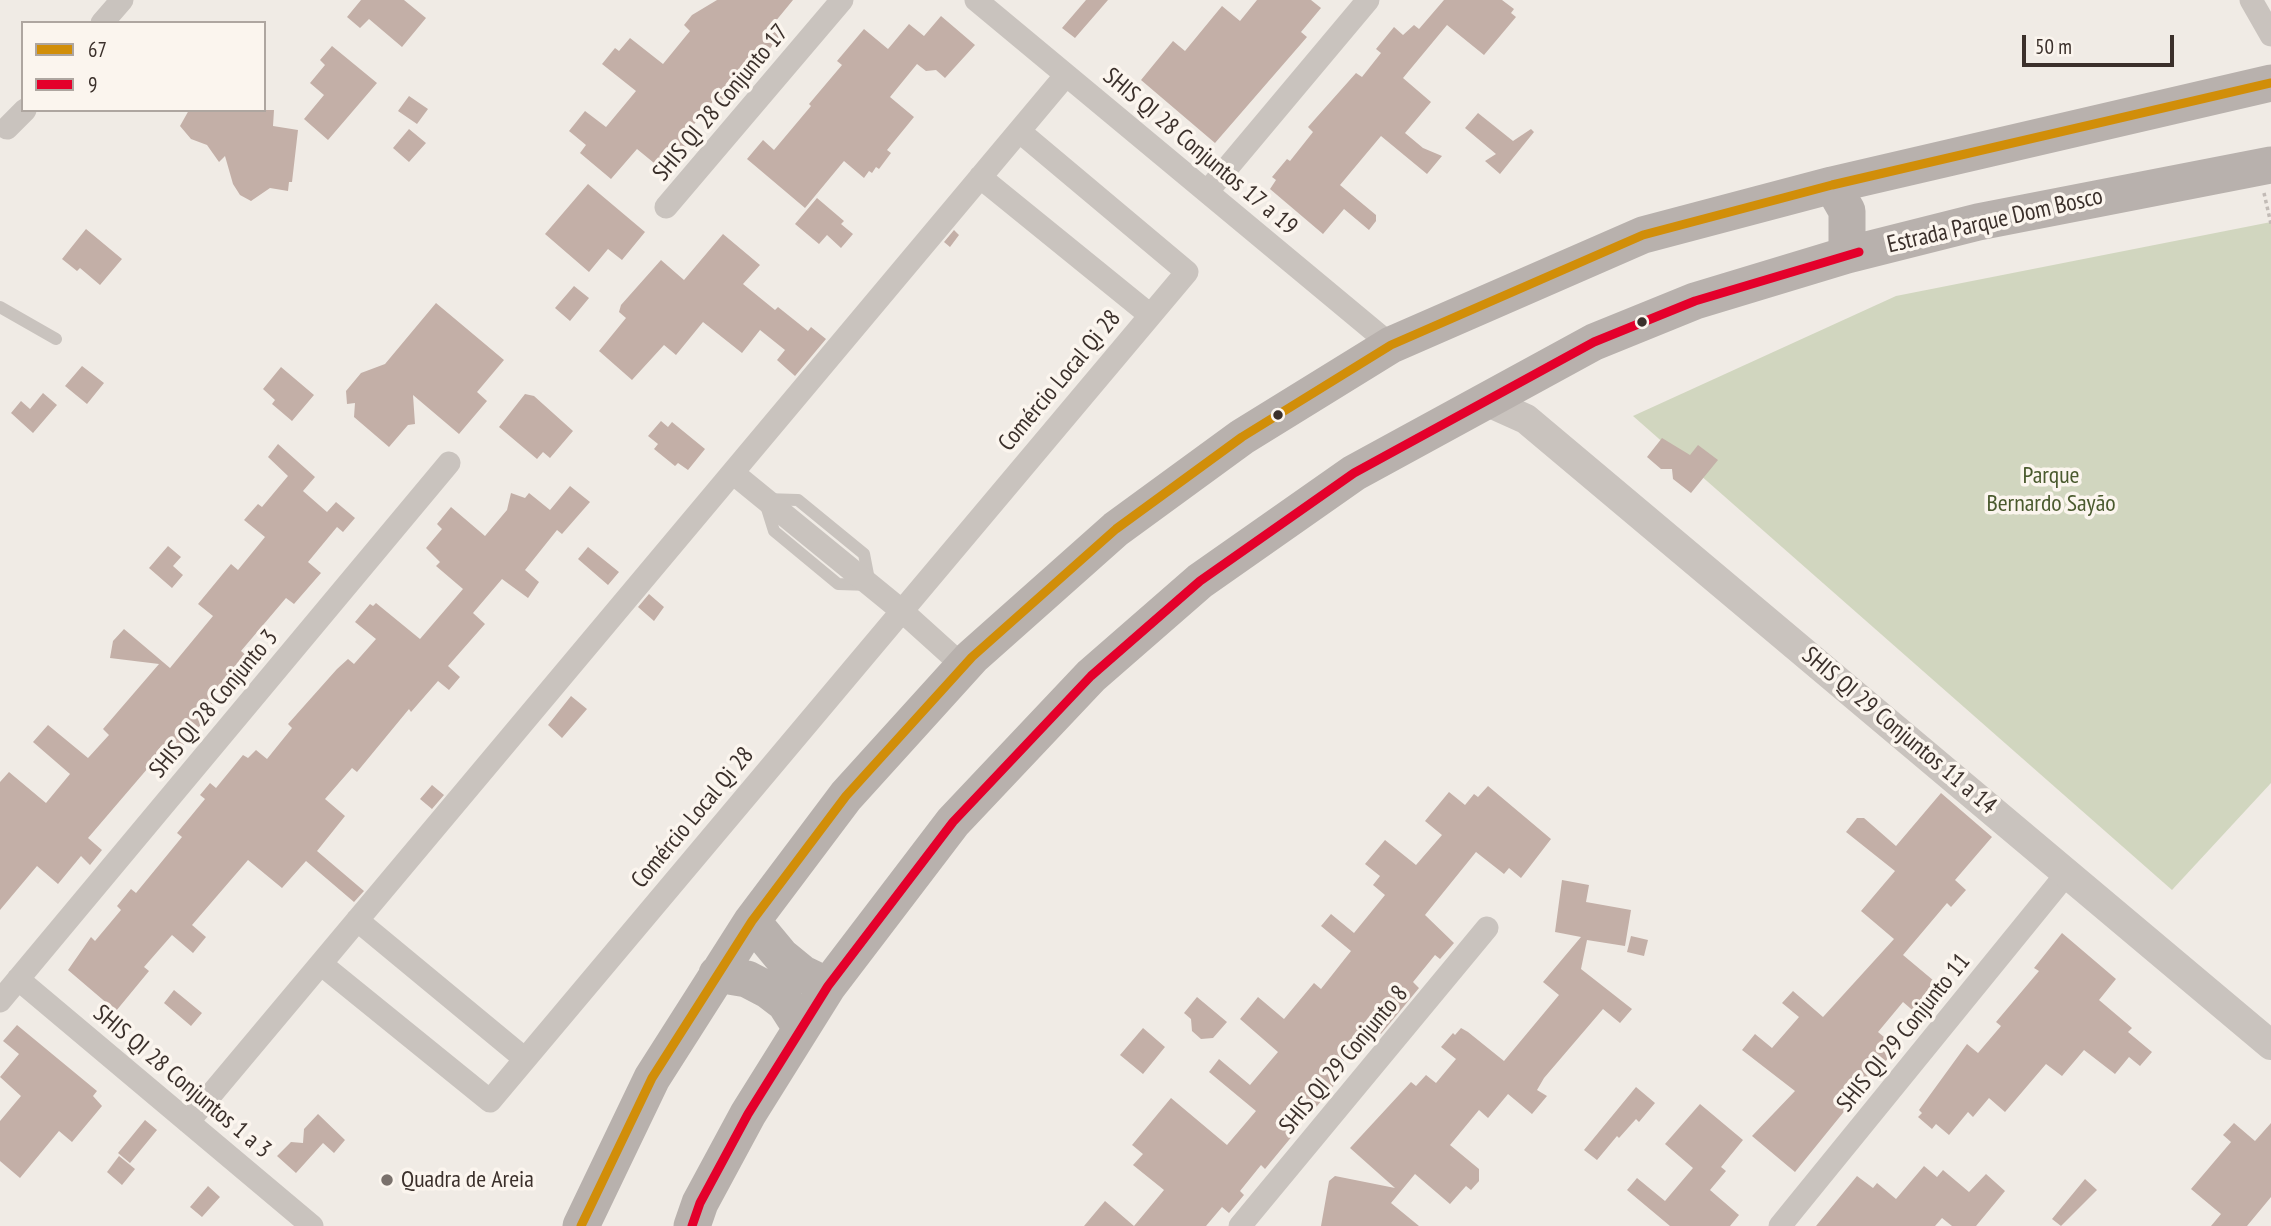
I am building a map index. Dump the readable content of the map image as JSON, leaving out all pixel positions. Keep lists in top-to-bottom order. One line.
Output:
{"streets":{"main road":["Estrada Parque Dom Bosco"],"street":["SHIS QI 28 Conjunto 17","SHIS QI 28 Conjuntos 17 a 19","Comércio Local Qi 28","SHIS QI 28 Conjunto 3","SHIS QI 29 Conjuntos 11 a 14","SHIS QI 29 Conjunto 11","SHIS QI 29 Conjunto 8","SHIS QI 28 Conjuntos 1 a 3"]},"crossings":[["Estrada Parque Dom Bosco","SHIS QI 29 Conjuntos 11 a 14"],["SHIS QI 28 Conjunto 3","SHIS QI 28 Conjuntos 1 a 3"],["SHIS QI 29 Conjuntos 11 a 14","SHIS QI 29 Conjunto 11"]],"parks":["Parque Bernardo Sayão"],"places":["Quadra de Areia"],"lines":["transit line 67","transit line 9"],"legend":["67","9"],"scale_bar":"50 m"}
